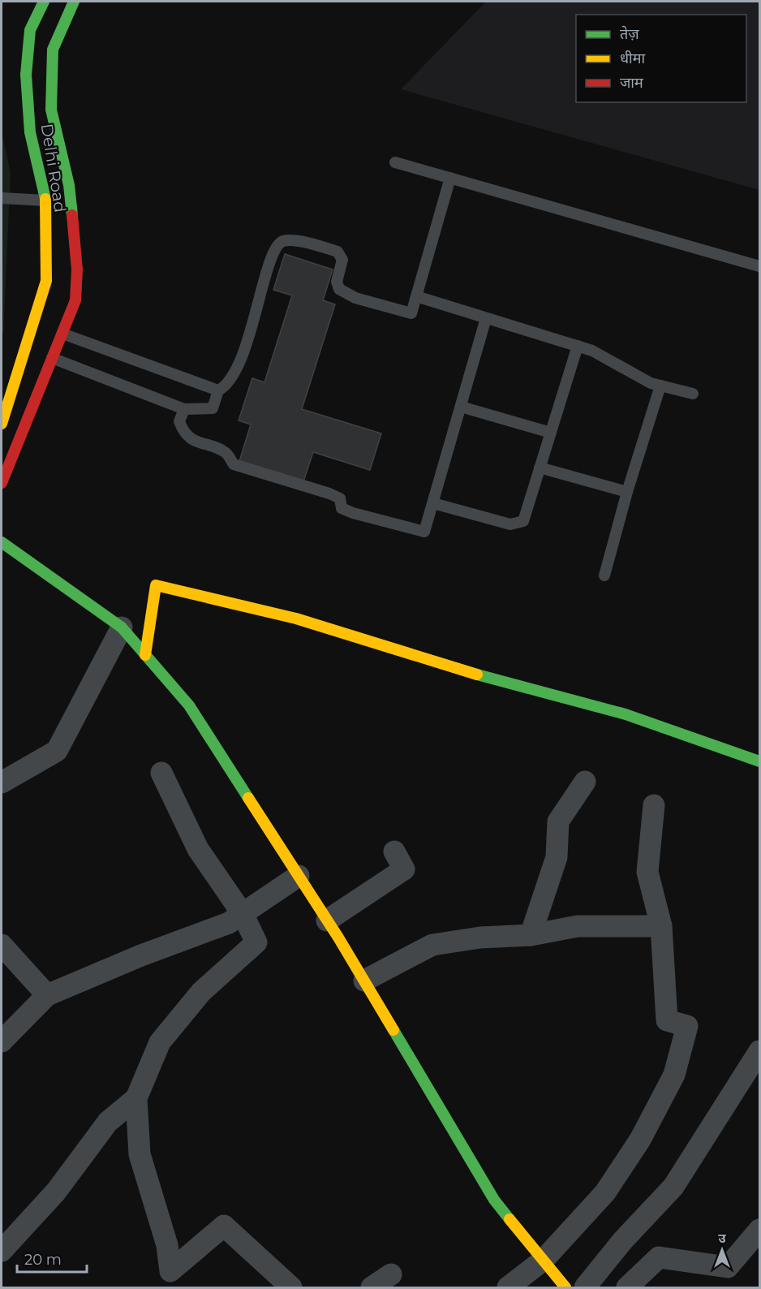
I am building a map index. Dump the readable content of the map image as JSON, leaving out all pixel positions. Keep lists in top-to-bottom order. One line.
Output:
{"streets":{"main road":["Delhi Road"]},"legend":["तेज़","धीमा","जाम"],"scale_bar":"20 m","north":"top"}
